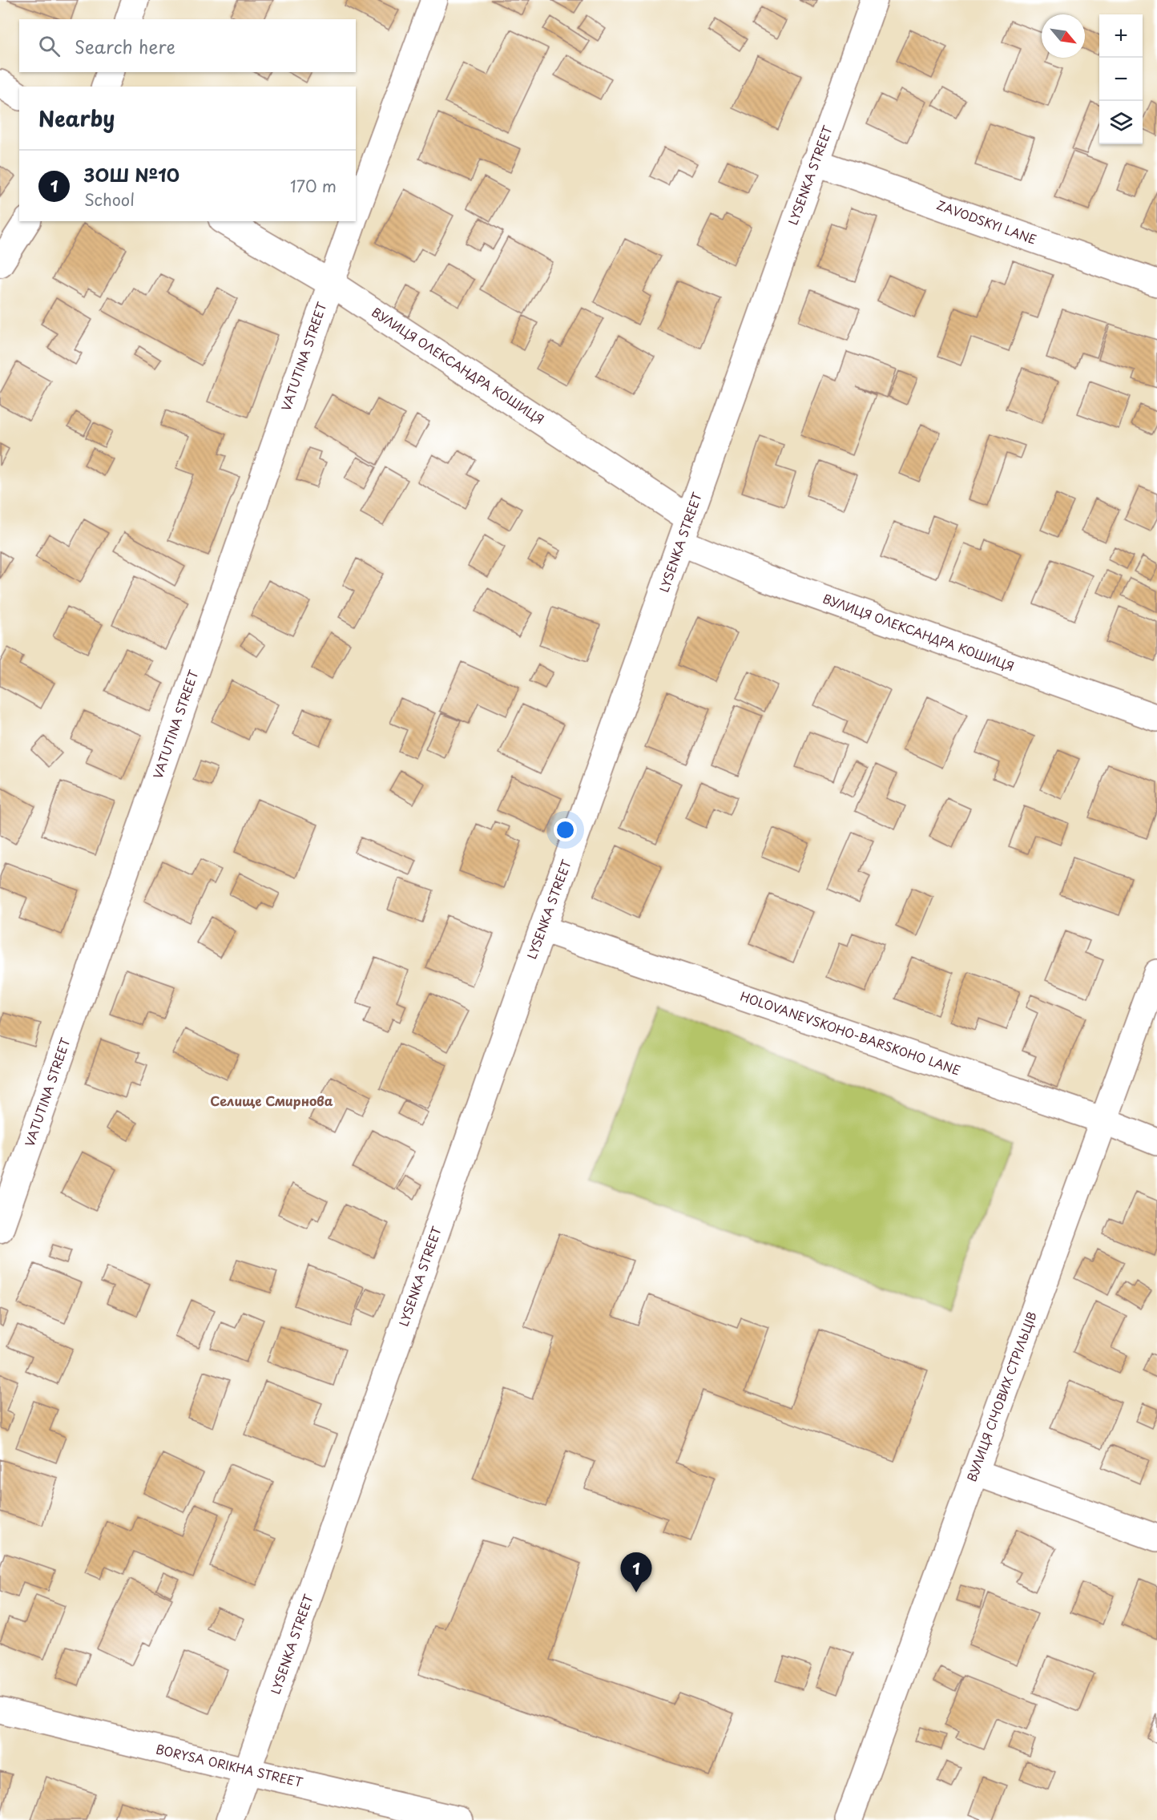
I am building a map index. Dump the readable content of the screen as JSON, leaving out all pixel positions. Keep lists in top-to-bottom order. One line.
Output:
{"streets":{"street":["LYSENKA STREET","ZAVODSKYI LANE","VATUTINA STREET","ВУЛИЦЯ ОЛЕКСАНДРА КОШИЦЯ","HOLOVANEVSKOHO-BARSKOHO LANE","ВУЛИЦЯ СІЧОВИХ СТРІЛЬЦІВ","BORYSA ORIKHA STREET"]},"crossings":[["LYSENKA STREET","ZAVODSKYI LANE"],["LYSENKA STREET","ВУЛИЦЯ ОЛЕКСАНДРА КОШИЦЯ"],["LYSENKA STREET","HOLOVANEVSKOHO-BARSKOHO LANE"],["LYSENKA STREET","BORYSA ORIKHA STREET"],["VATUTINA STREET","ВУЛИЦЯ ОЛЕКСАНДРА КОШИЦЯ"],["HOLOVANEVSKOHO-BARSKOHO LANE","ВУЛИЦЯ СІЧОВИХ СТРІЛЬЦІВ"]],"districts":["Селище Смирнова"],"north":"bottom right","page":{"map_buttons":["+","−"],"search":"Search here","heading":"Nearby","list":[{"mark":"1","name":"ЗОШ №10","note":"School","value":"170 m"}],"pins":"1"}}
